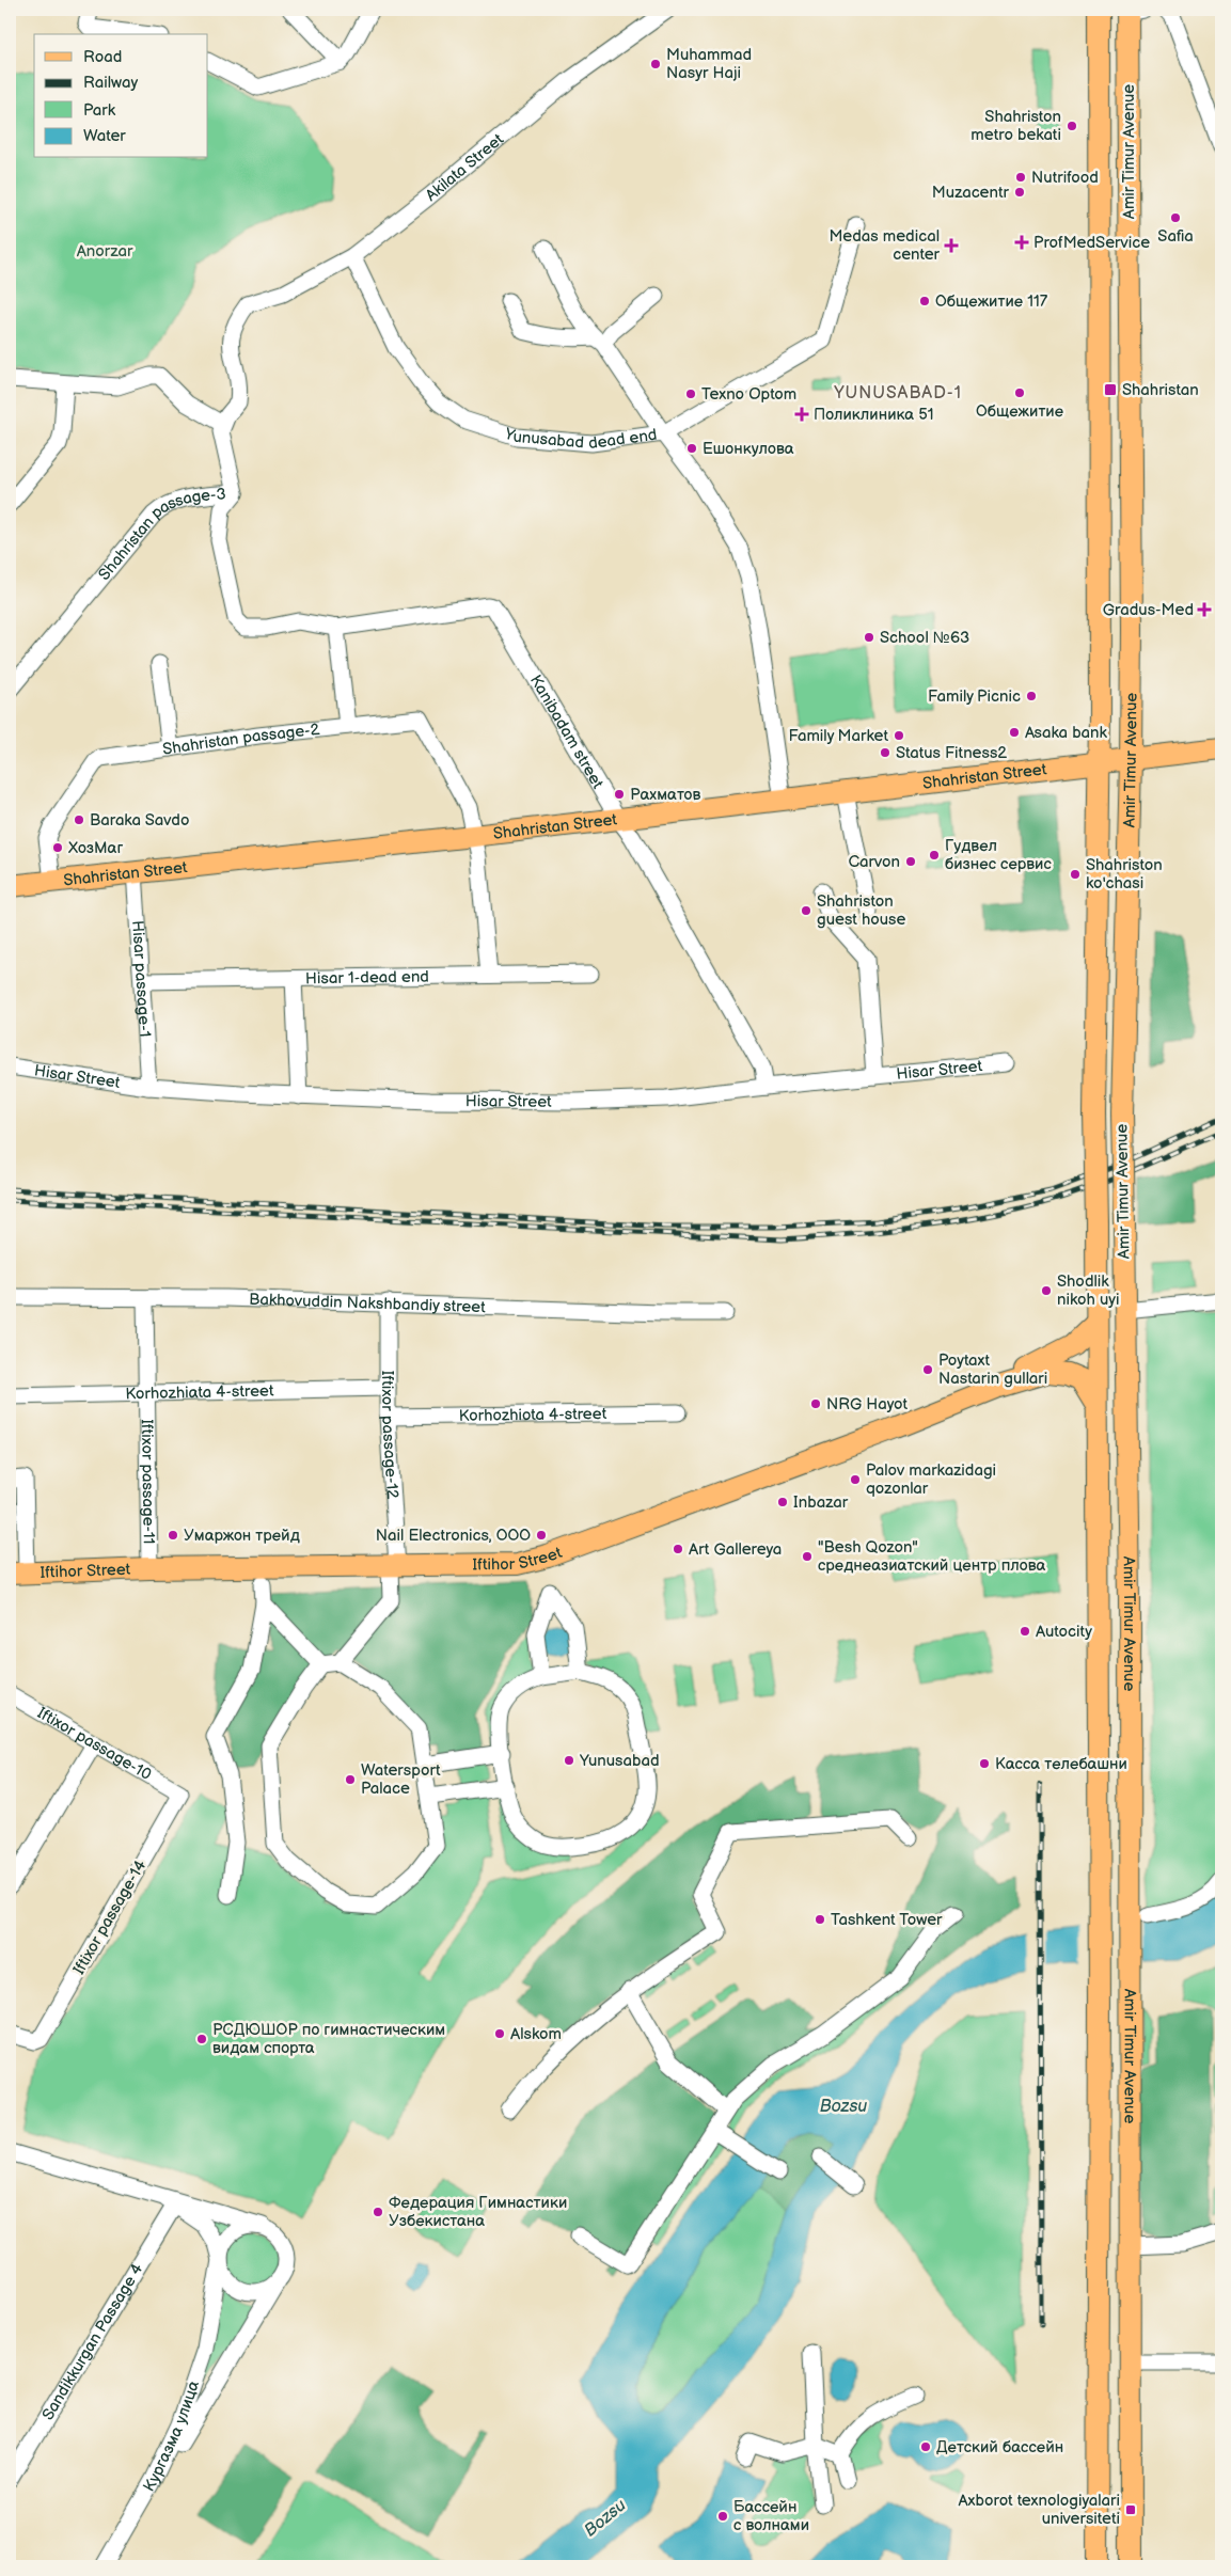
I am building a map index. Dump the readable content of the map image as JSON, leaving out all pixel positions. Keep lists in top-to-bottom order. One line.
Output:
{"streets":{"main road":["Amir Timur Avenue","Shahristan Street","Iftihor Street"],"street":["Akilata Street","Yunusabad dead end","Shahristan passage-3","Kanibadam street","Shahristan passage-2","Hisar 1-dead end","Hisar passage-1","Hisar Street","Bakhovuddin Nakshbandiy street","Korhozhiаta 4-street","Korhozhiota 4-street","Iftixor passage-12","Iftixor passage-11","Iftixor passage-10","Iftixor passage-14","Sandikkurgаn Passage 4","Кургазма улица"]},"crossings":[["Amir Timur Avenue","Shahristan Street"],["Amir Timur Avenue","Iftihor Street"],["Akilata Street","Yunusabad dead end"],["Shahristan passage-3","Kanibadam street"],["Kanibadam street","Shahristan Street"],["Kanibadam street","Hisar Street"],["Shahristan passage-2","Shahristan Street"],["Shahristan Street","Hisar passage-1"],["Hisar 1-dead end","Hisar passage-1"],["Hisar passage-1","Hisar Street"],["Bakhovuddin Nakshbandiy street","Iftixor passage-12"],["Bakhovuddin Nakshbandiy street","Iftixor passage-11"],["Korhozhiаta 4-street","Iftixor passage-12"],["Korhozhiаta 4-street","Iftixor passage-11"],["Korhozhiota 4-street","Iftixor passage-12"],["Iftixor passage-12","Iftihor Street"],["Iftixor passage-11","Iftihor Street"],["Iftixor passage-10","Iftixor passage-14"]],"districts":["YUNUSABAD-1"],"water":["Bozsu"],"parks":["Anorzar"],"places":{"other":["Muhammad Nasyr Haji","Shahriston metro bekati","Nutrifood","Muzacentr","Safia","Общежитие 117","Общежитие","Texno Optom","Ешонкулова","School №63","Family Picnic","Asaka bank","Family Market","Status Fitness2","Рахматов","Baraka Savdo","ХозМаг","Гудвел бизнес сервис","Carvon","Shahriston ko'chasi","Shahriston guest house","Shodlik nikoh uyi","Poytaxt Nastarin gullari","NRG Hayot","Palov markazidagi qozonlar","Inbazar","Умаржон трейд","Nail Electronics, ООО","Art Gallereya","\"Besh Qozon\" среднеазиатский центр плова","Autocity","Yunusabad","Касса телебашни","Watersport Palace","Tashkent Tower","Alskom","РСДЮШОР по гимнастическим видам спорта","Федерация Гимнастики Узбекистана","Детский бассейн","Бассейн с волнами"],"health":["ProfMedService","Medas medical center","Поликлиника 51","Gradus-Med"],"transit":["Shahristan","Axborot texnologiyalari universiteti"]},"legend":["Road","Railway","Park","Water"]}
